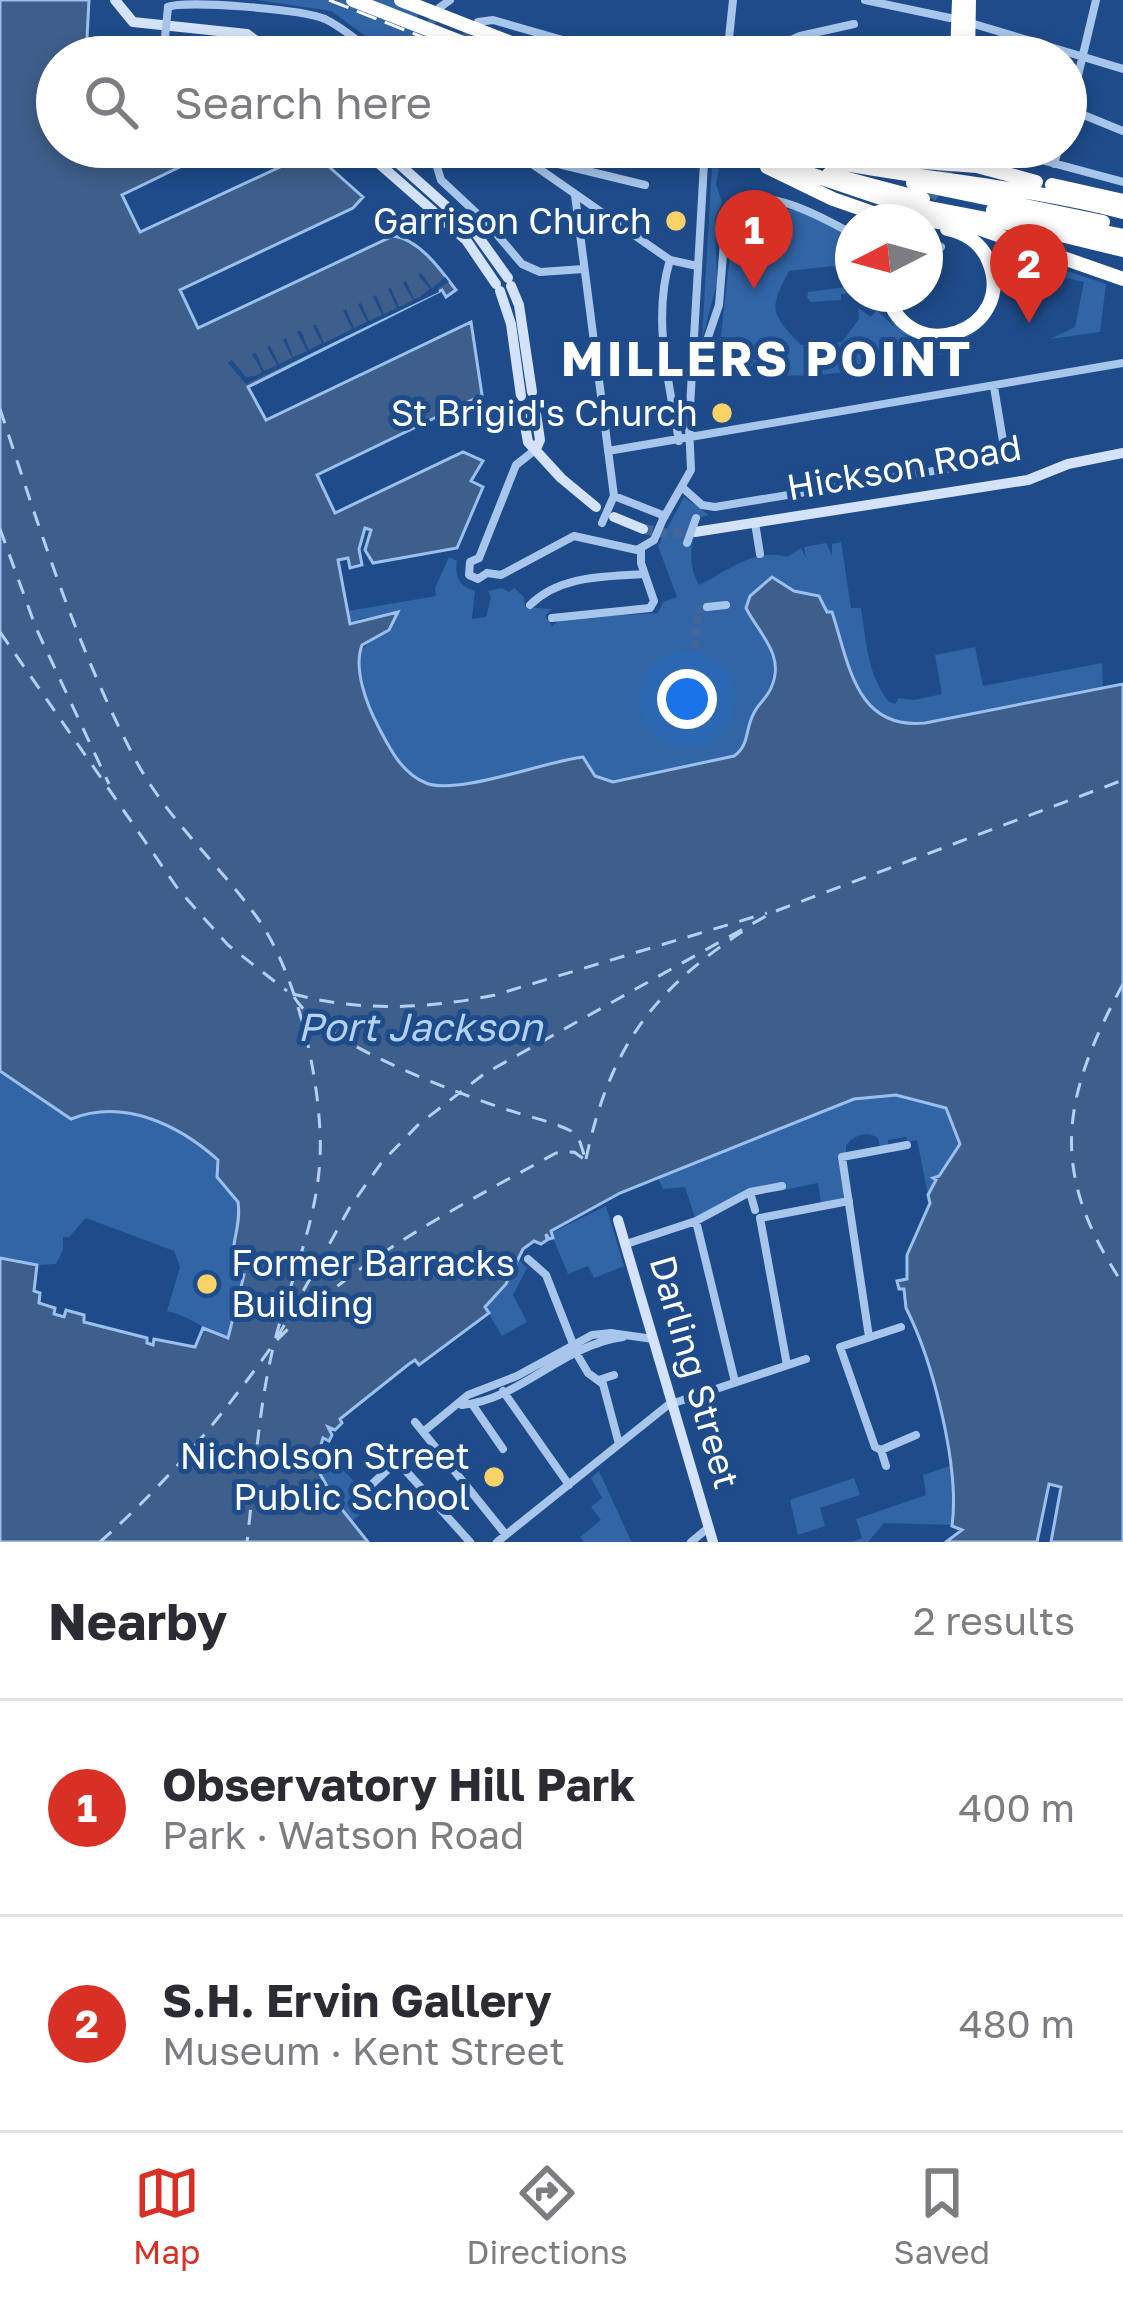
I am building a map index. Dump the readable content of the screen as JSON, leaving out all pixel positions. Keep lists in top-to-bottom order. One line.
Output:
{"streets":{"street":["Hickson Road","Darling Street"]},"districts":["MILLERS POINT"],"water":["Port Jackson"],"places":["Garrison Church","St Brigid's Church","Former Barracks Building","Nicholson Street Public School"],"north":"left","page":{"search":"Search here","pins":["1","2"],"heading":["Nearby","2 results"],"list":[{"mark":"1","name":"Observatory Hill Park","note":"Park · Watson Road","value":"400 m"},{"mark":"2","name":"S.H. Ervin Gallery","note":"Museum · Kent Street","value":"480 m"}],"nav":["Map","Directions","Saved"]}}
